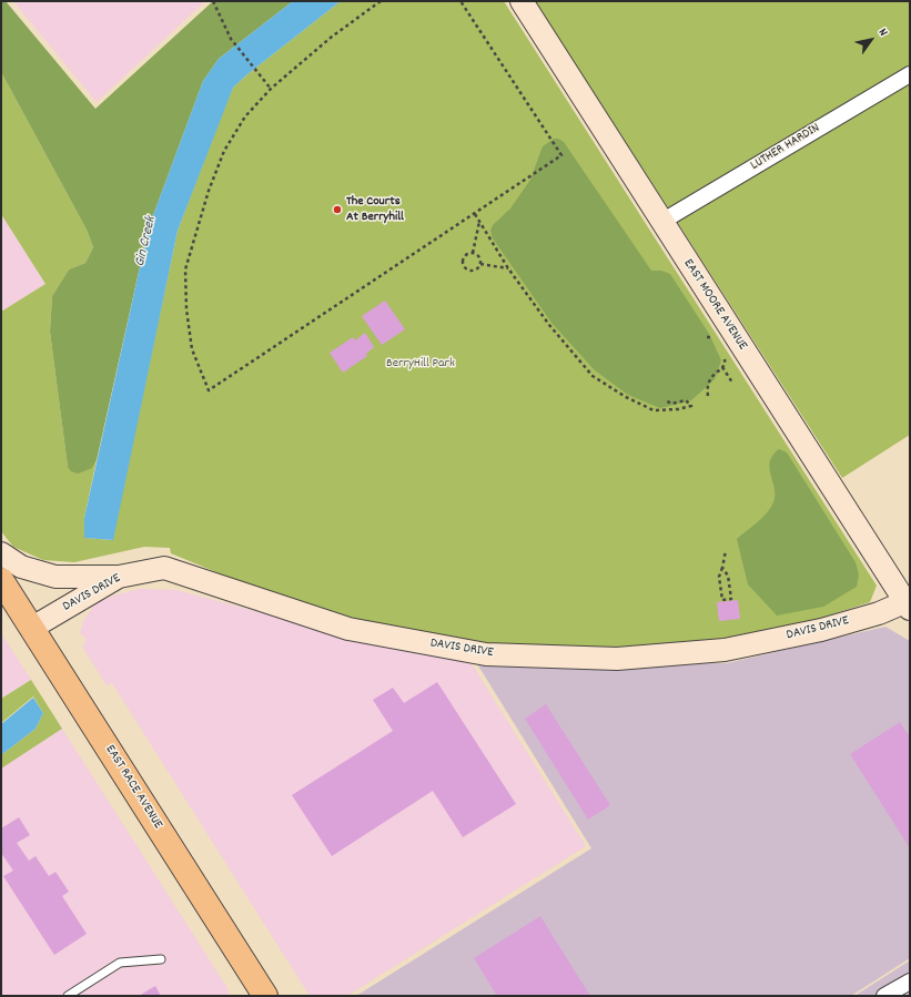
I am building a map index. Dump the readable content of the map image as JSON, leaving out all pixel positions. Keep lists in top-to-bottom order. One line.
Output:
{"streets":{"main road":["EAST RACE AVENUE"],"street":["LUTHER HARDIN","EAST MOORE AVENUE","DAVIS DRIVE"]},"crossings":[["LUTHER HARDIN","EAST MOORE AVENUE"],["EAST MOORE AVENUE","DAVIS DRIVE"],["DAVIS DRIVE","EAST RACE AVENUE"]],"water":["Gin Creek"],"parks":["BerryHill Park"],"places":["The Courts At Berryhill"],"north":"top right"}
